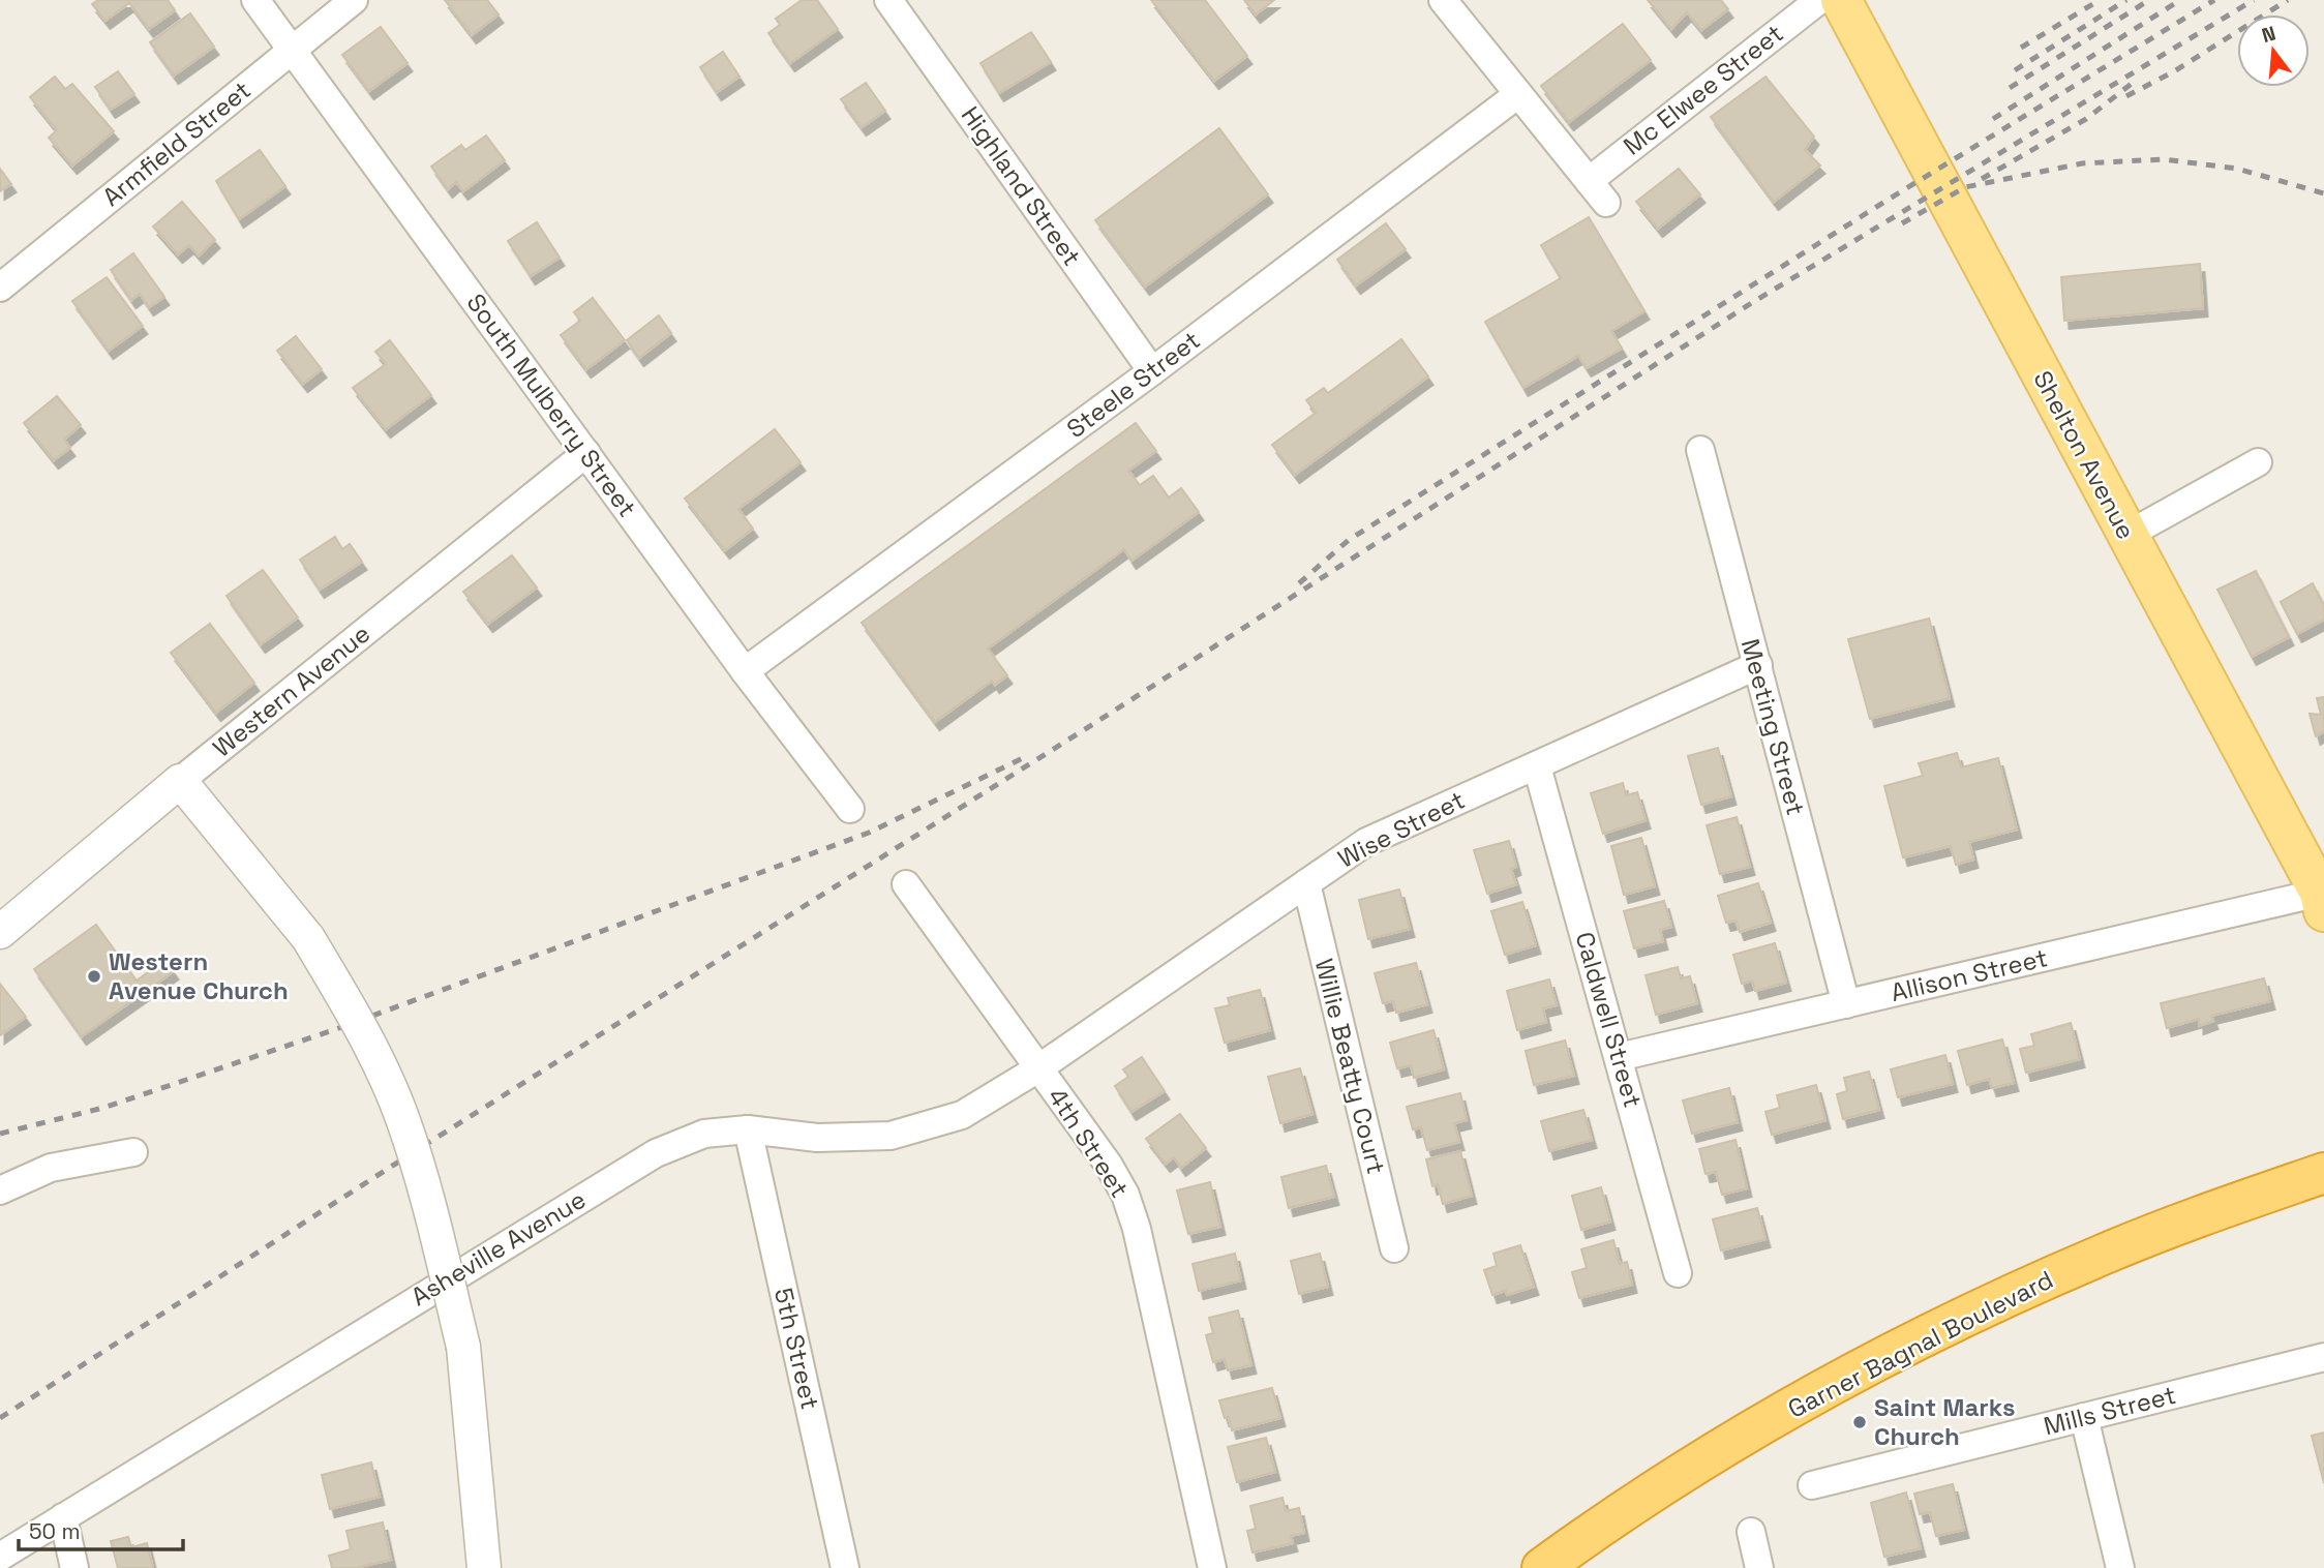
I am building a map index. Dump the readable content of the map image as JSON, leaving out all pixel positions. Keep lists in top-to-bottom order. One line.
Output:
{"streets":{"highway":["Garner Bagnal Boulevard"],"main road":["Shelton Avenue"],"street":["Mc Elwee Street","Armfield Street","Highland Street","Steele Street","South Mulberry Street","Western Avenue","Meeting Street","Wise Street","Allison Street","Caldwell Street","Willie Beatty Court","4th Street","Asheville Avenue","5th Street","Mills Street"]},"crossings":[["Armfield Street","South Mulberry Street"],["Highland Street","Steele Street"],["Steele Street","South Mulberry Street"],["South Mulberry Street","Western Avenue"],["Shelton Avenue","Allison Street"],["Meeting Street","Wise Street"],["Meeting Street","Allison Street"],["Wise Street","Caldwell Street"],["Wise Street","Willie Beatty Court"],["Wise Street","4th Street"],["Wise Street","Asheville Avenue"],["Allison Street","Caldwell Street"],["4th Street","Asheville Avenue"],["Asheville Avenue","5th Street"]],"places":["Western Avenue Church","Saint Marks Church"],"scale_bar":"50 m","north":"top"}
